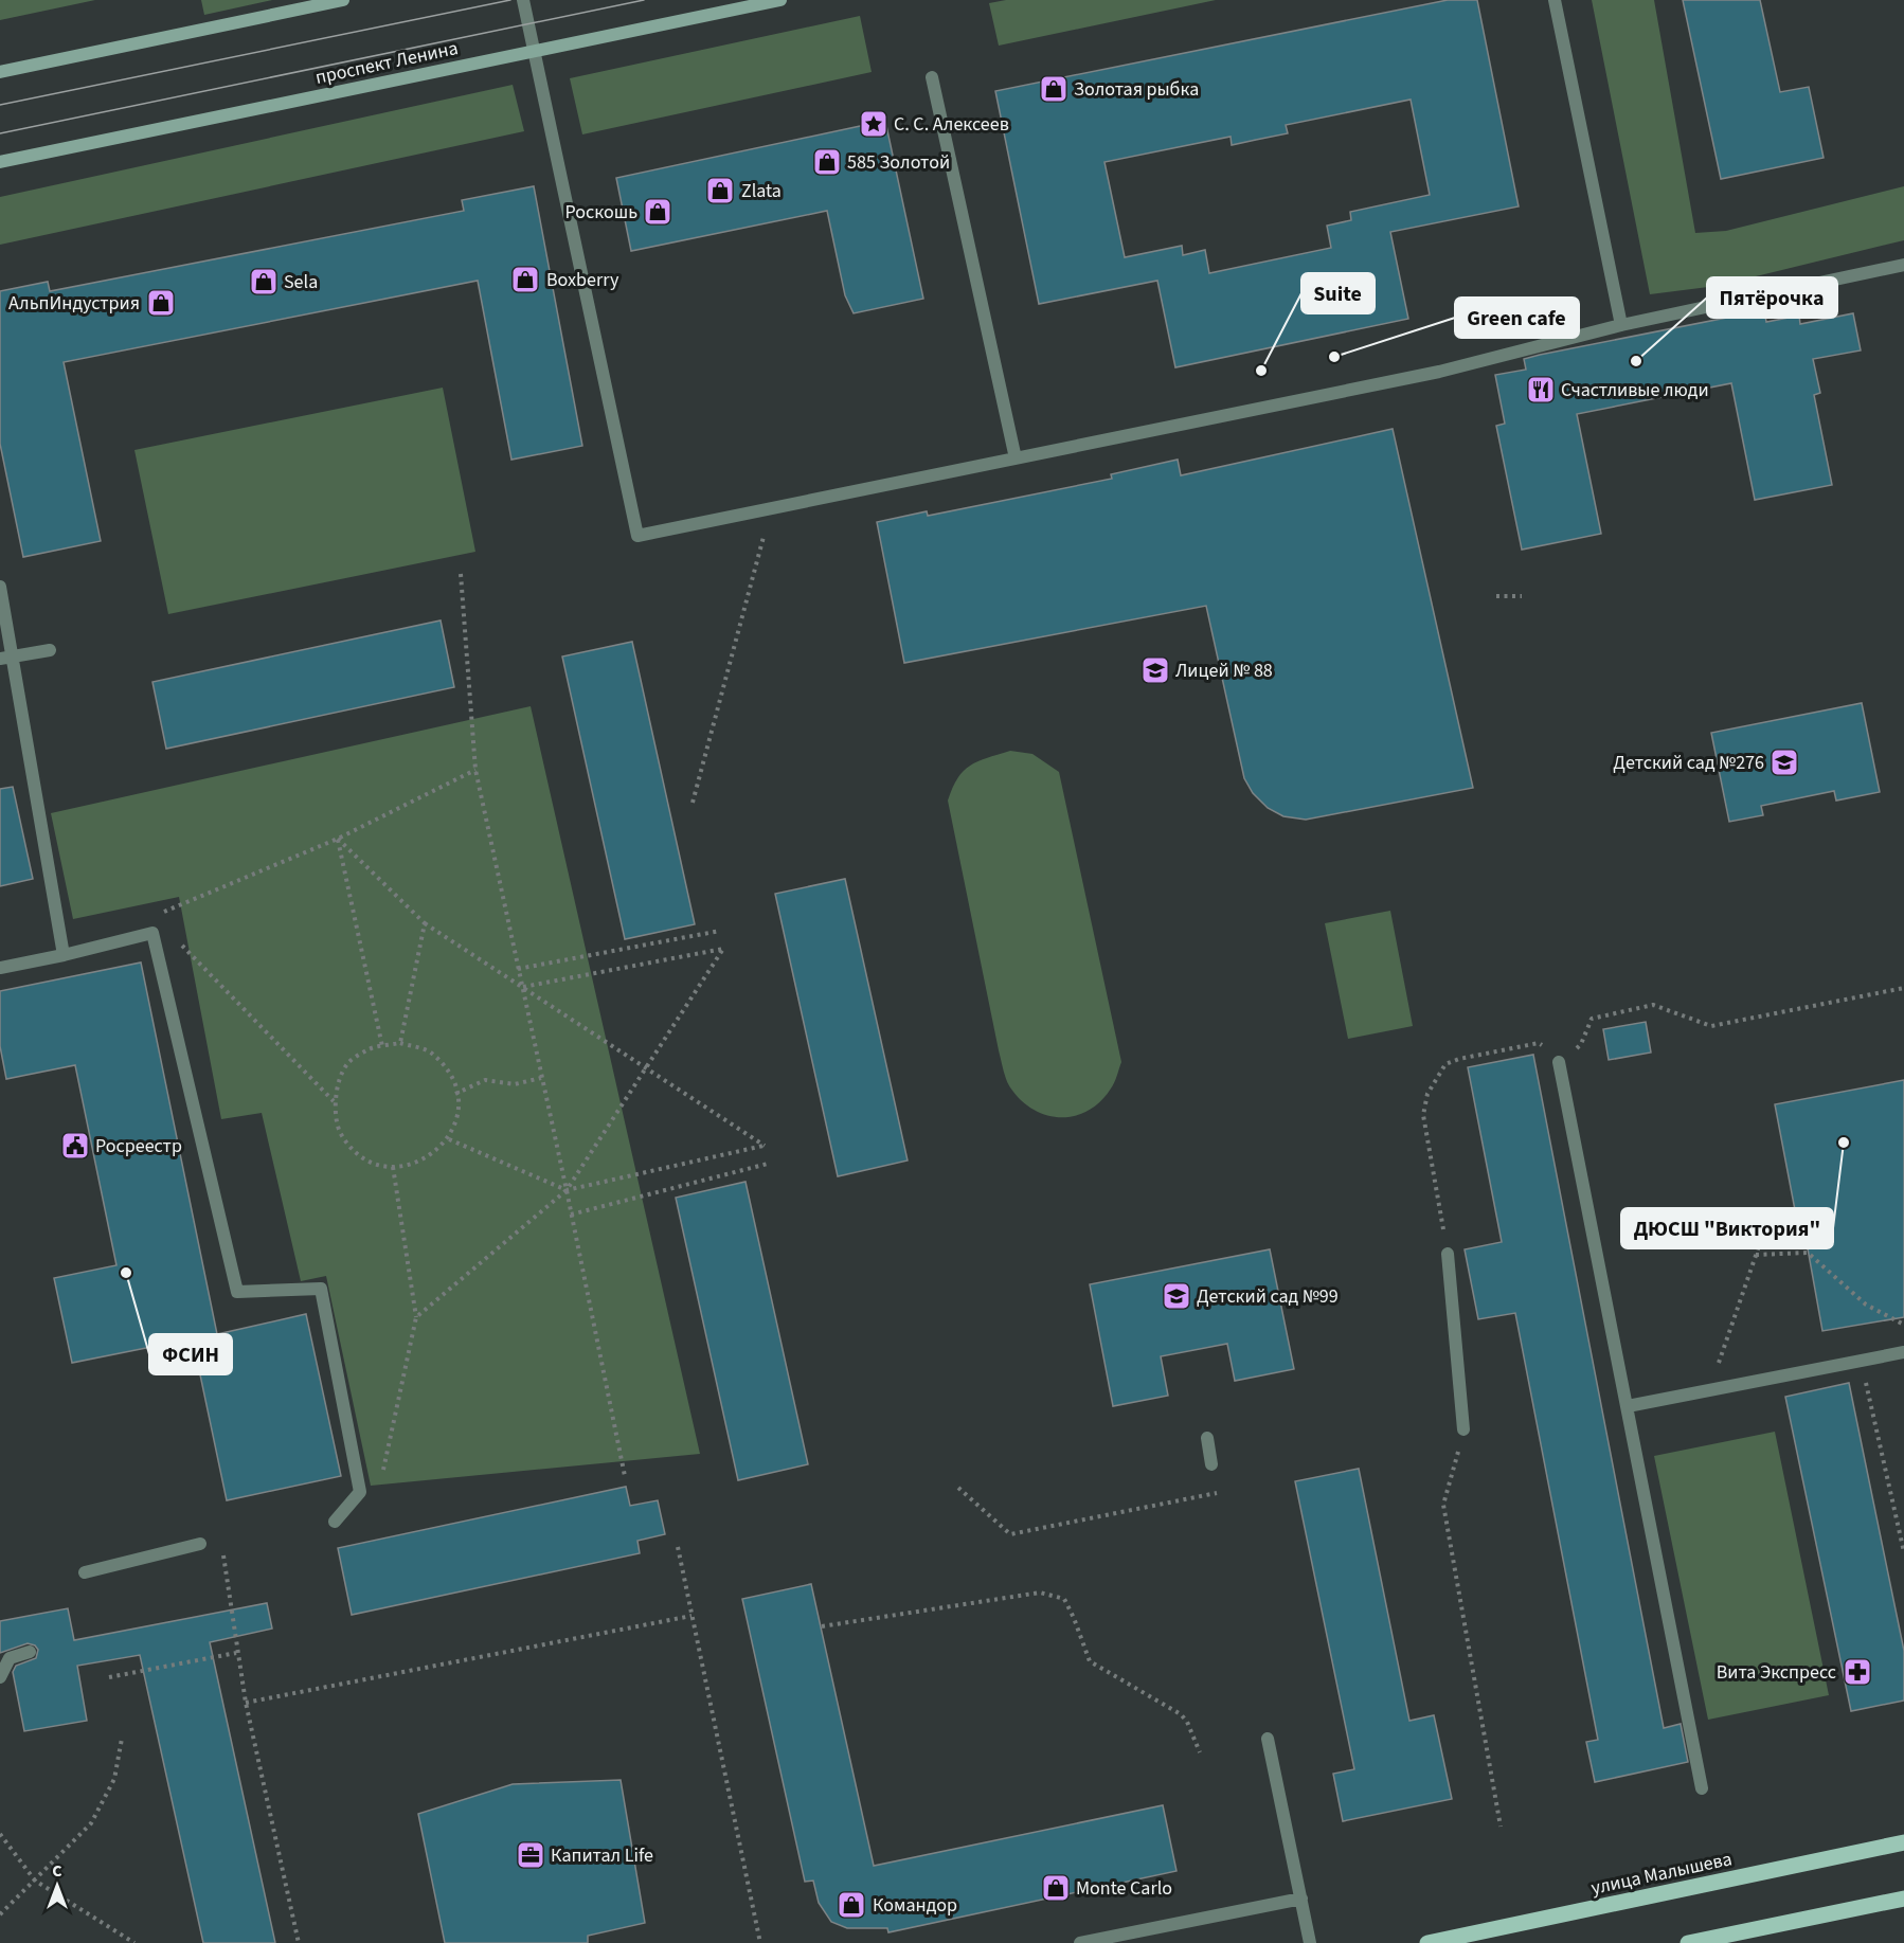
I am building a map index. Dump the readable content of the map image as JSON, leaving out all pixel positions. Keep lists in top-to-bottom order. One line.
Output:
{"streets":{"main road":["проспект Ленина","улица Малышева"]},"places":{"shop":["Золотая рыбка","585 Золотой","Zlata","Роскошь","Boxberry","Sela","АльпИндустрия","Monte Carlo","Командор"],"place":["С. С. Алексеев"],"other":["Green cafe","Пятёрочка","Suite","ДЮСШ \"Виктория\"","ФСИН"],"restaurant":["Счастливые люди"],"school or university":["Лицей № 88","Детский сад №276","Детский сад №99"],"public building":["Росреестр"],"pharmacy":["Вита Экспресс"],"office":["Капитал Life"]},"north":"top"}
